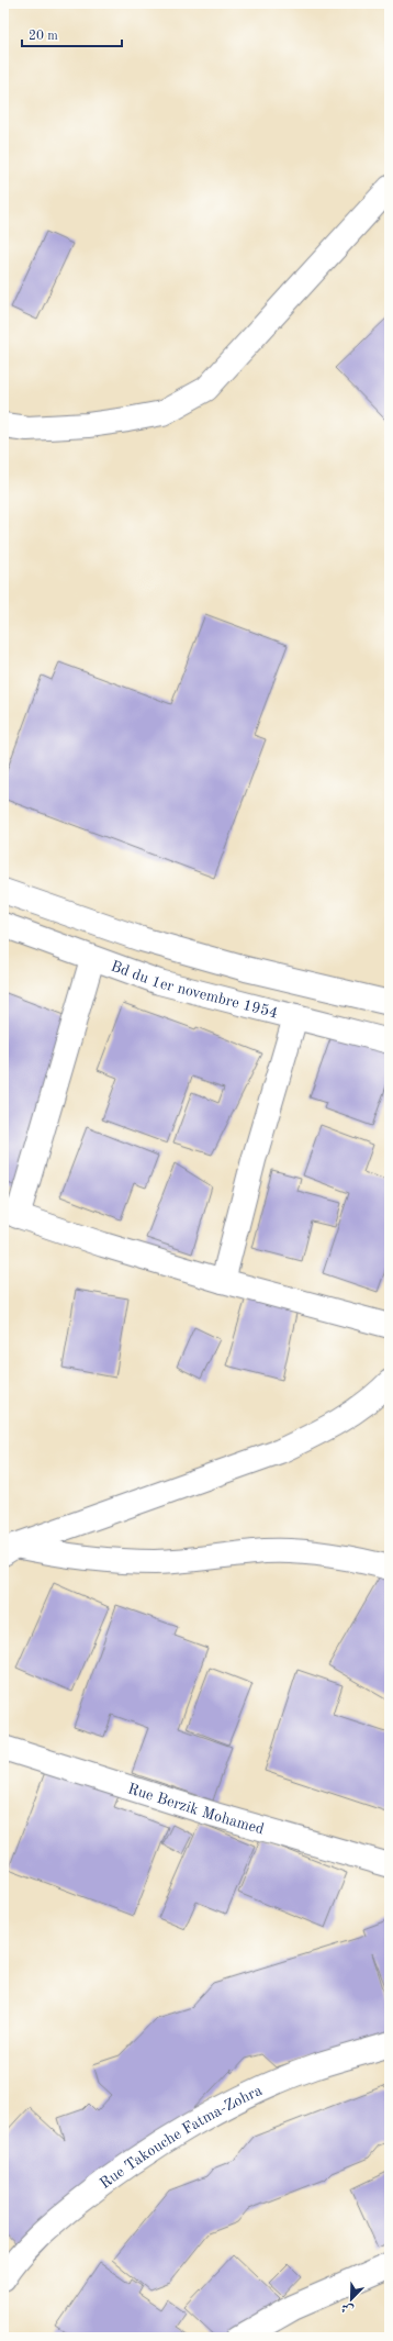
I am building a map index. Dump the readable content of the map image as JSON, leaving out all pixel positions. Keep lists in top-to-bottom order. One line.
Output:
{"streets":{"street":["Bd du 1er novembre 1954","Rue Berzik Mohamed","Rue Takouche Fatma-Zohra"]},"scale_bar":"20 m","north":"bottom left"}
